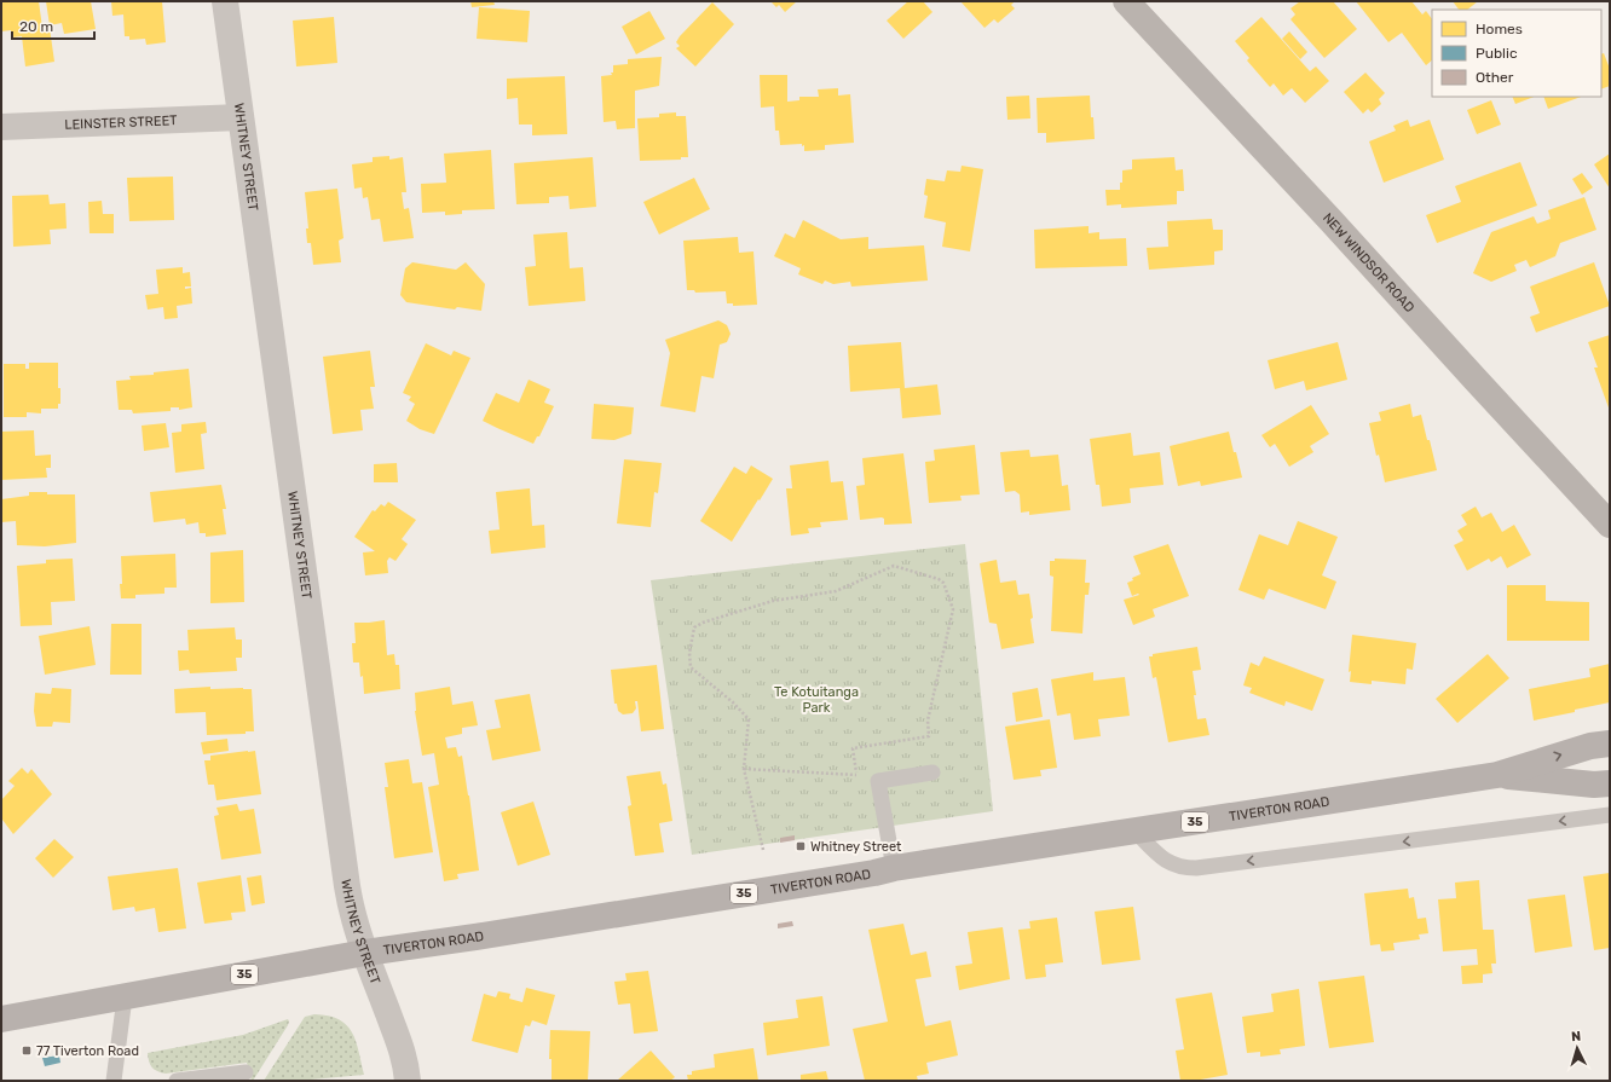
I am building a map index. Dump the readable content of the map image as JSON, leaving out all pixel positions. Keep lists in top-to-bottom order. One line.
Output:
{"streets":{"main road":["NEW WINDSOR ROAD","TIVERTON ROAD","35"],"street":["LEINSTER STREET","WHITNEY STREET"]},"crossings":[["LEINSTER STREET","WHITNEY STREET"],["WHITNEY STREET","TIVERTON ROAD"]],"parks":["Te Kotuitanga Park"],"places":{"transit":["Whitney Street","77 Tiverton Road"]},"legend":["Homes","Public","Other"],"scale_bar":"20 m","north":"top"}
